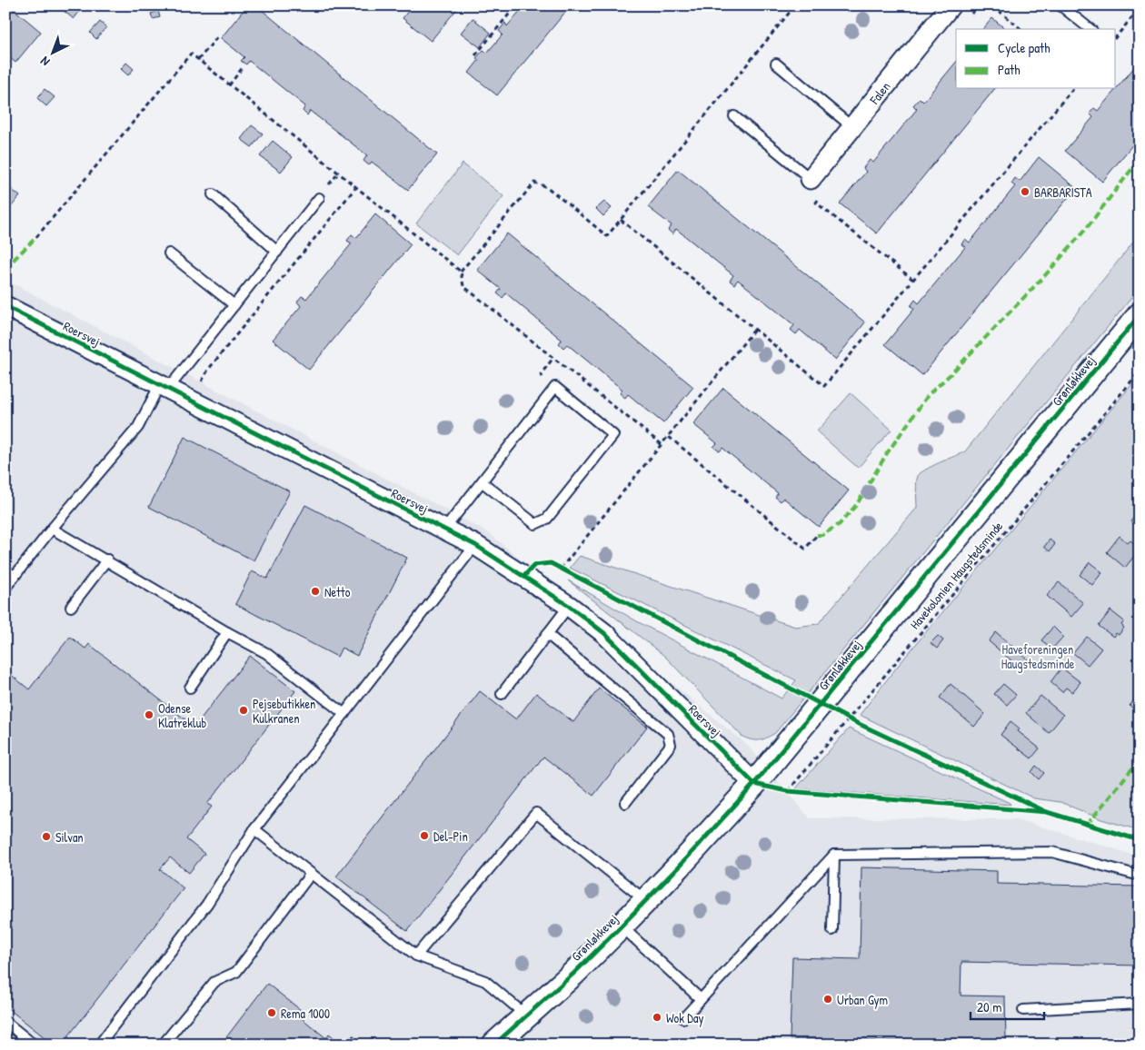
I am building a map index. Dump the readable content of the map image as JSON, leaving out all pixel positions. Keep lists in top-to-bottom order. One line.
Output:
{"streets":{"street":["Falen","Roersvej","Grønløkkevej"],"path":["Havekolonien Haugstedsminde"]},"crossings":[["Roersvej","Grønløkkevej"]],"parks":["Haveforeningen Haugstedsminde"],"places":["BARBARISTA","Netto","Pejsebutikken Kulkranen","Odense Klatreklub","Del-Pin","Silvan","Urban Gym","Rema 1000","Wok Day"],"legend":["Cycle path","Path"],"scale_bar":"20 m","north":"bottom left"}
